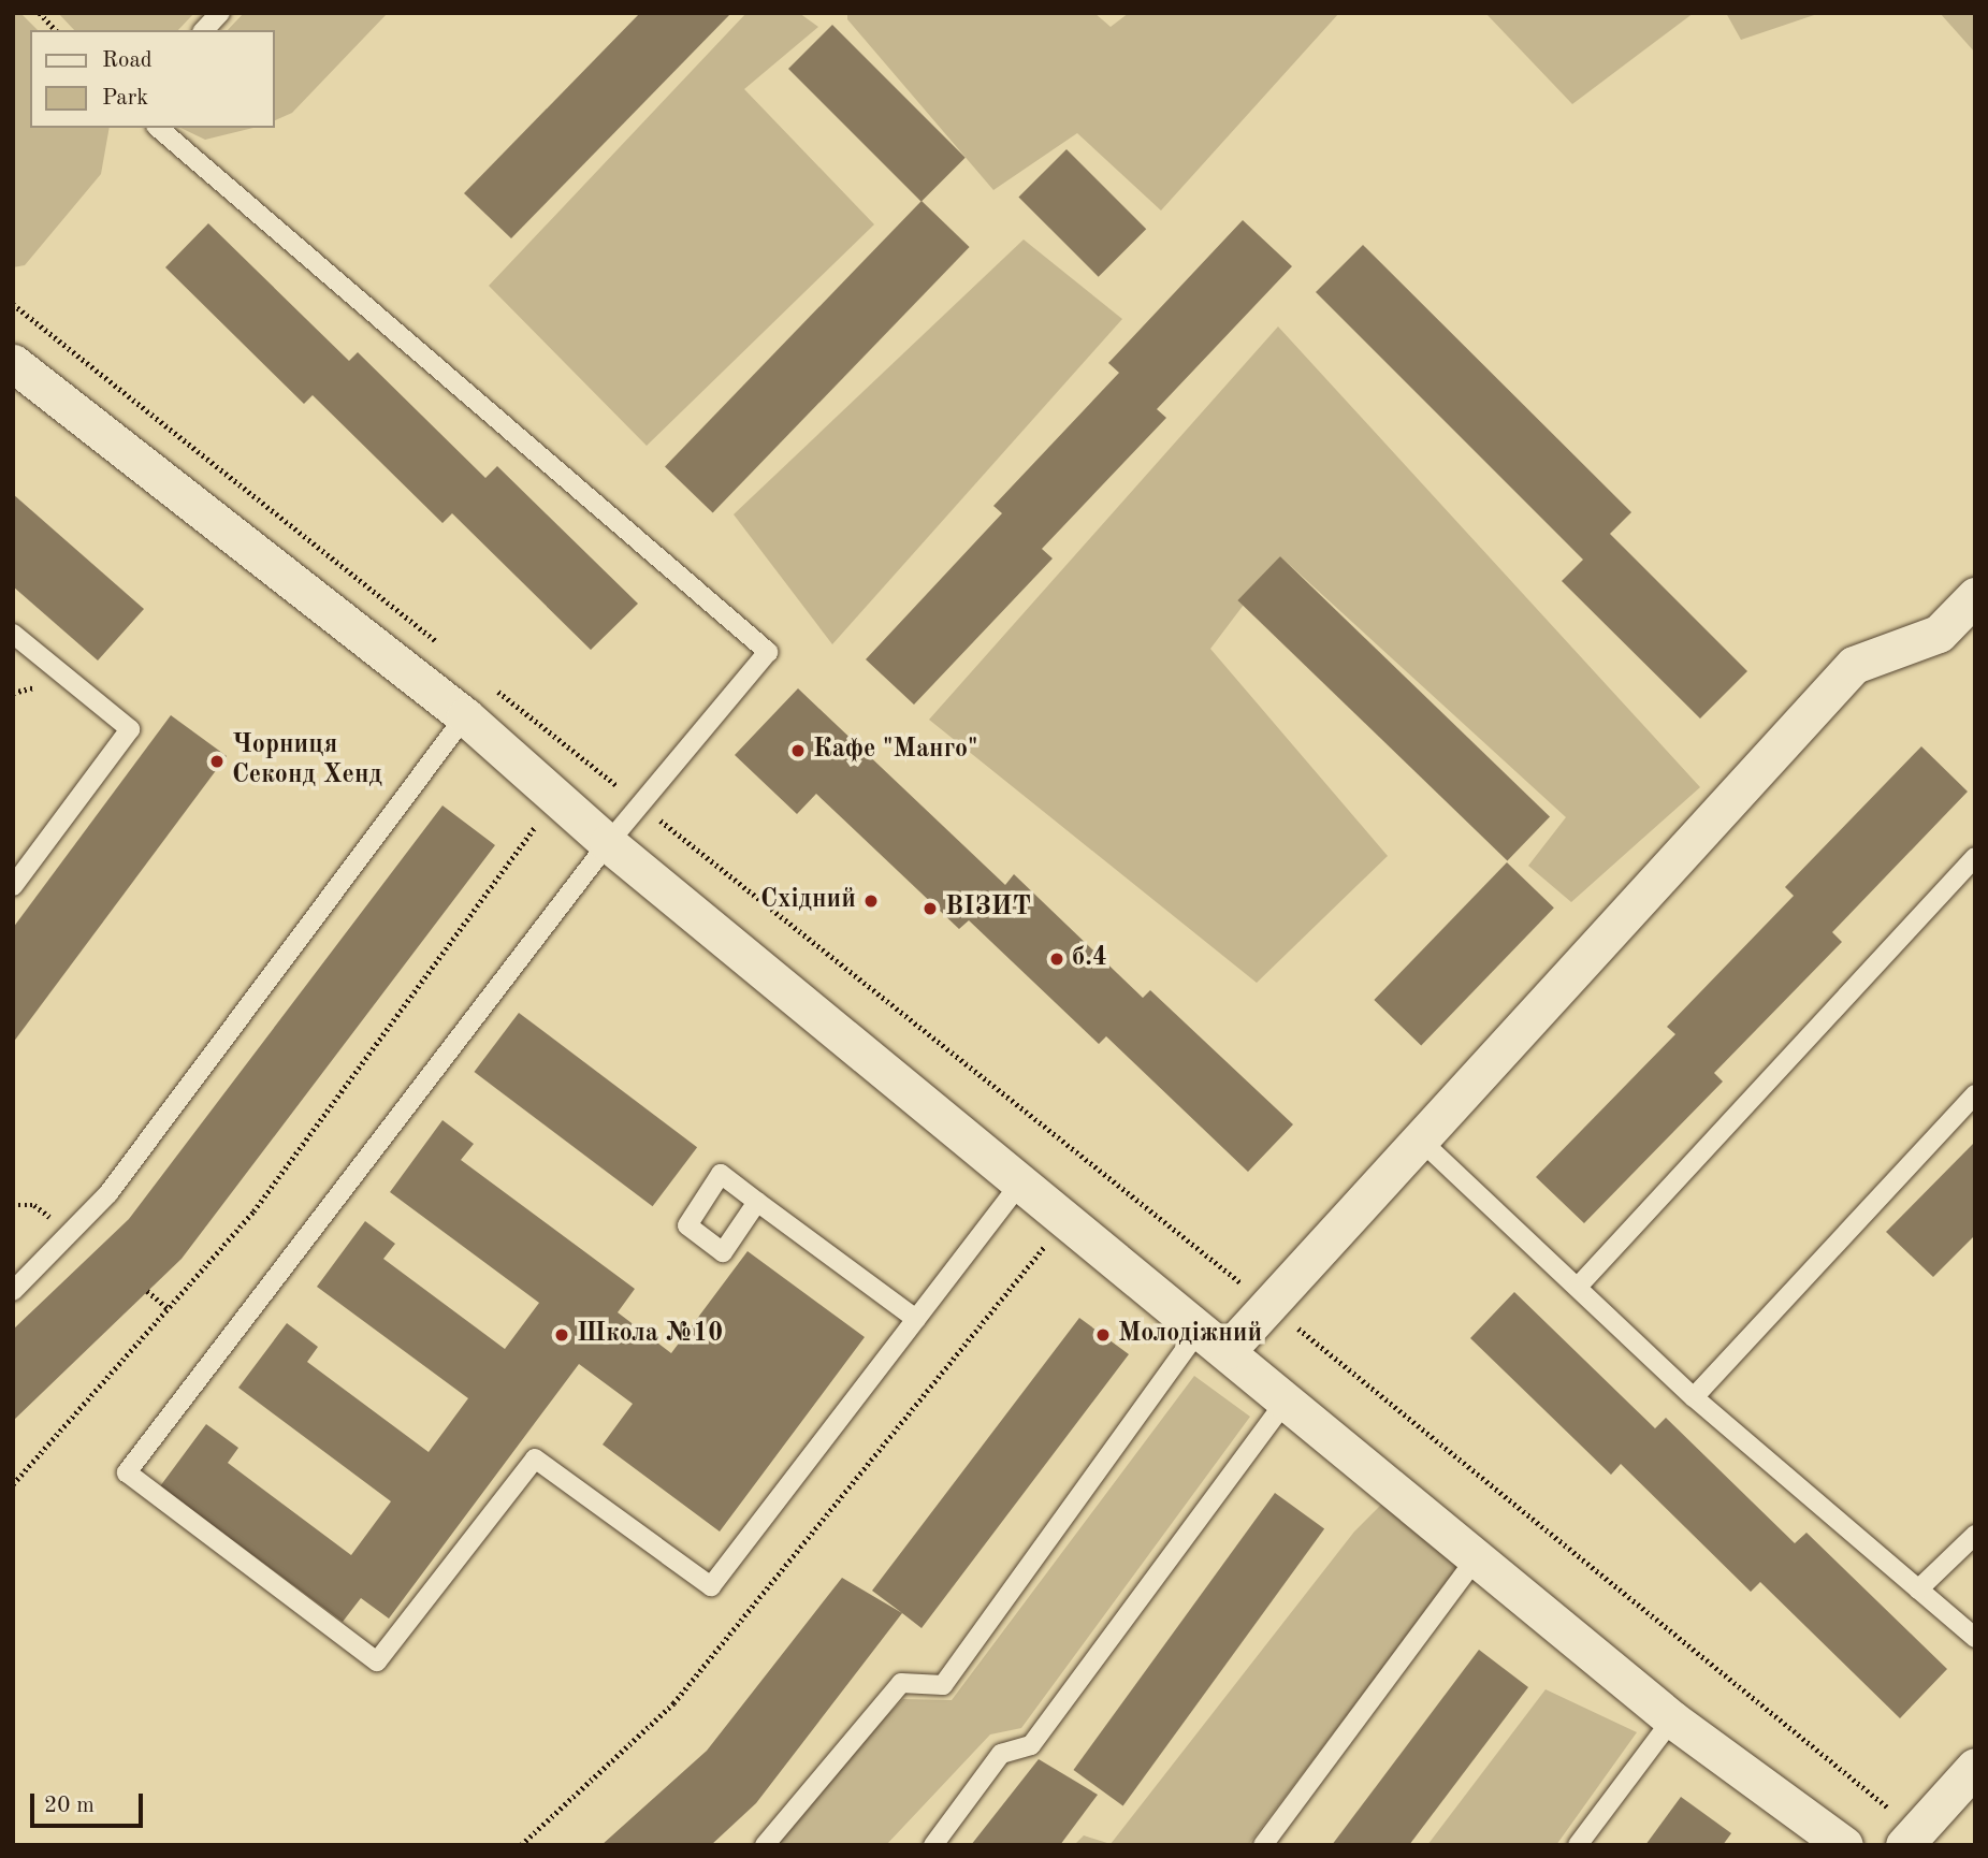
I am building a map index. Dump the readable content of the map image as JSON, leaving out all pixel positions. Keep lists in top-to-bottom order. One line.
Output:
{"places":["Кафе \"Манго\"","Чорниця Секонд Хенд","Східний","ВІЗИТ","б.4","Школа №10","Молодіжний"],"legend":["Road","Park"],"scale_bar":"20 m"}
